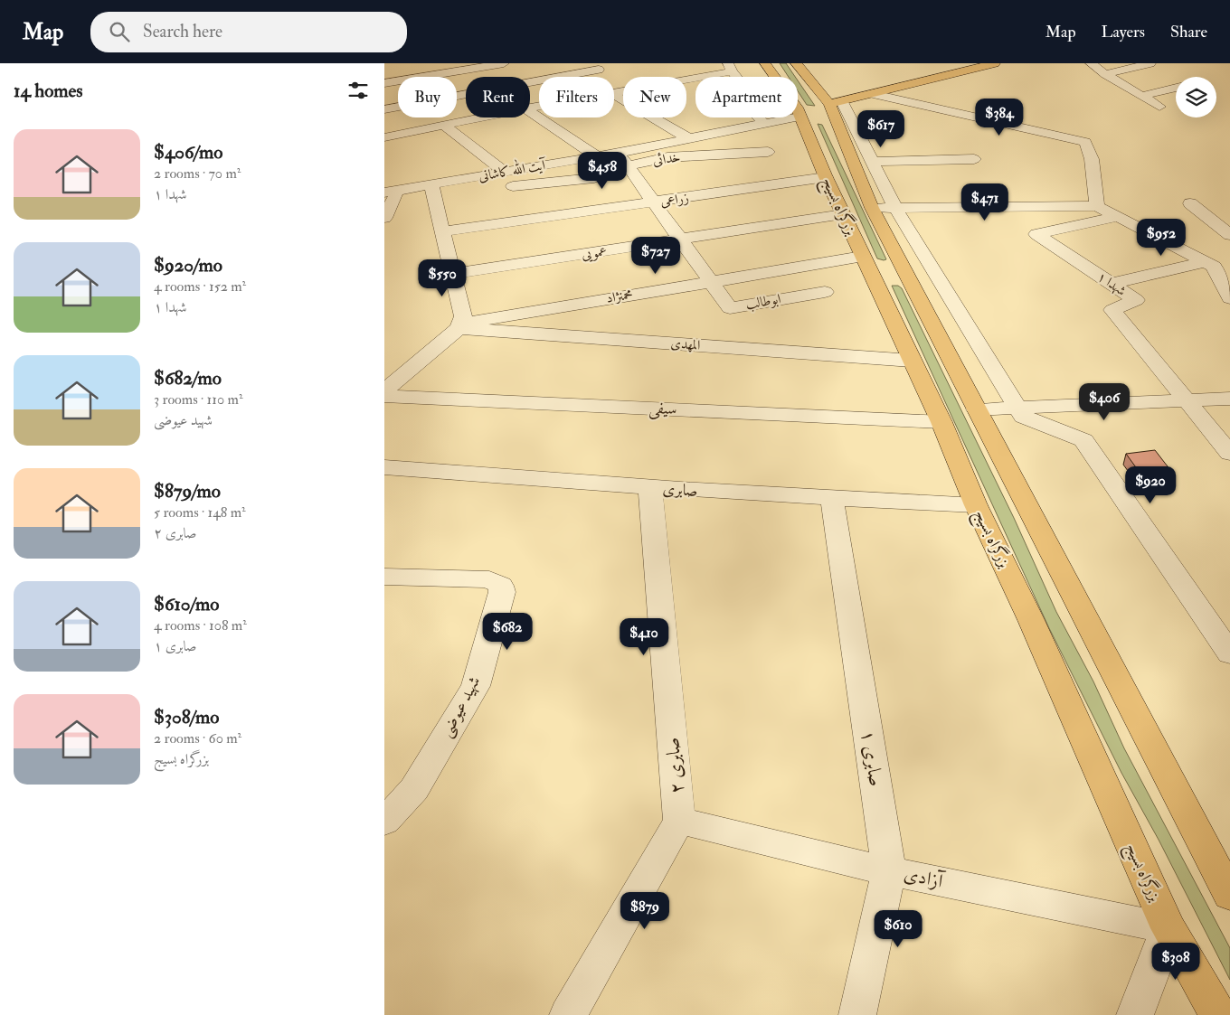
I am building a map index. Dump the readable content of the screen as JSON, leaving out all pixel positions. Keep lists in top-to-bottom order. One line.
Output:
{"streets":{"main road":["بزرگراه بسیج"],"street":["خدائی","آیت الله کاشانی","زراعی","عمویی","شهدا ۱","محمنژاد","ابوطالب","المهدی","سیفی","صابری","شهید عیوضی","صابری ۱","صابری ۲","آزادی"]},"crossings":[["خدائی","آیت الله کاشانی"],["خدائی","ابوطالب"],["آیت الله کاشانی","ابوطالب"],["زراعی","بزرگراه بسیج"],["زراعی","ابوطالب"],["بزرگراه بسیج","عمویی"],["بزرگراه بسیج","محمنژاد"],["بزرگراه بسیج","المهدی"],["بزرگراه بسیج","سیفی"],["بزرگراه بسیج","صابری"],["بزرگراه بسیج","آزادی"],["عمویی","ابوطالب"],["محمنژاد","ابوطالب"],["محمنژاد","المهدی"],["صابری","صابری ۱"],["صابری","صابری ۲"],["صابری ۱","آزادی"],["صابری ۲","آزادی"]],"page":{"header":"Map","search":"Search here","nav":["Map","Layers","Share"],"heading":"14 homes","chip":["Buy","Rent","Filters","New","Apartment"],"price":["$384","$617","$458","$471","$952","$727","$550","$406","$920","$682","$410","$879","$610","$308"],"list":[{"name":"$406/mo","note":"2 rooms · 70 m² · شهدا ۱"},{"name":"$920/mo","note":"4 rooms · 152 m² · شهدا ۱"},{"name":"$682/mo","note":"3 rooms · 110 m² · شهید عیوضی"},{"name":"$879/mo","note":"5 rooms · 148 m² · صابری ۲"},{"name":"$610/mo","note":"4 rooms · 108 m² · صابری ۱"},{"name":"$308/mo","note":"2 rooms · 60 m² · بزرگراه بسیج"}]}}
